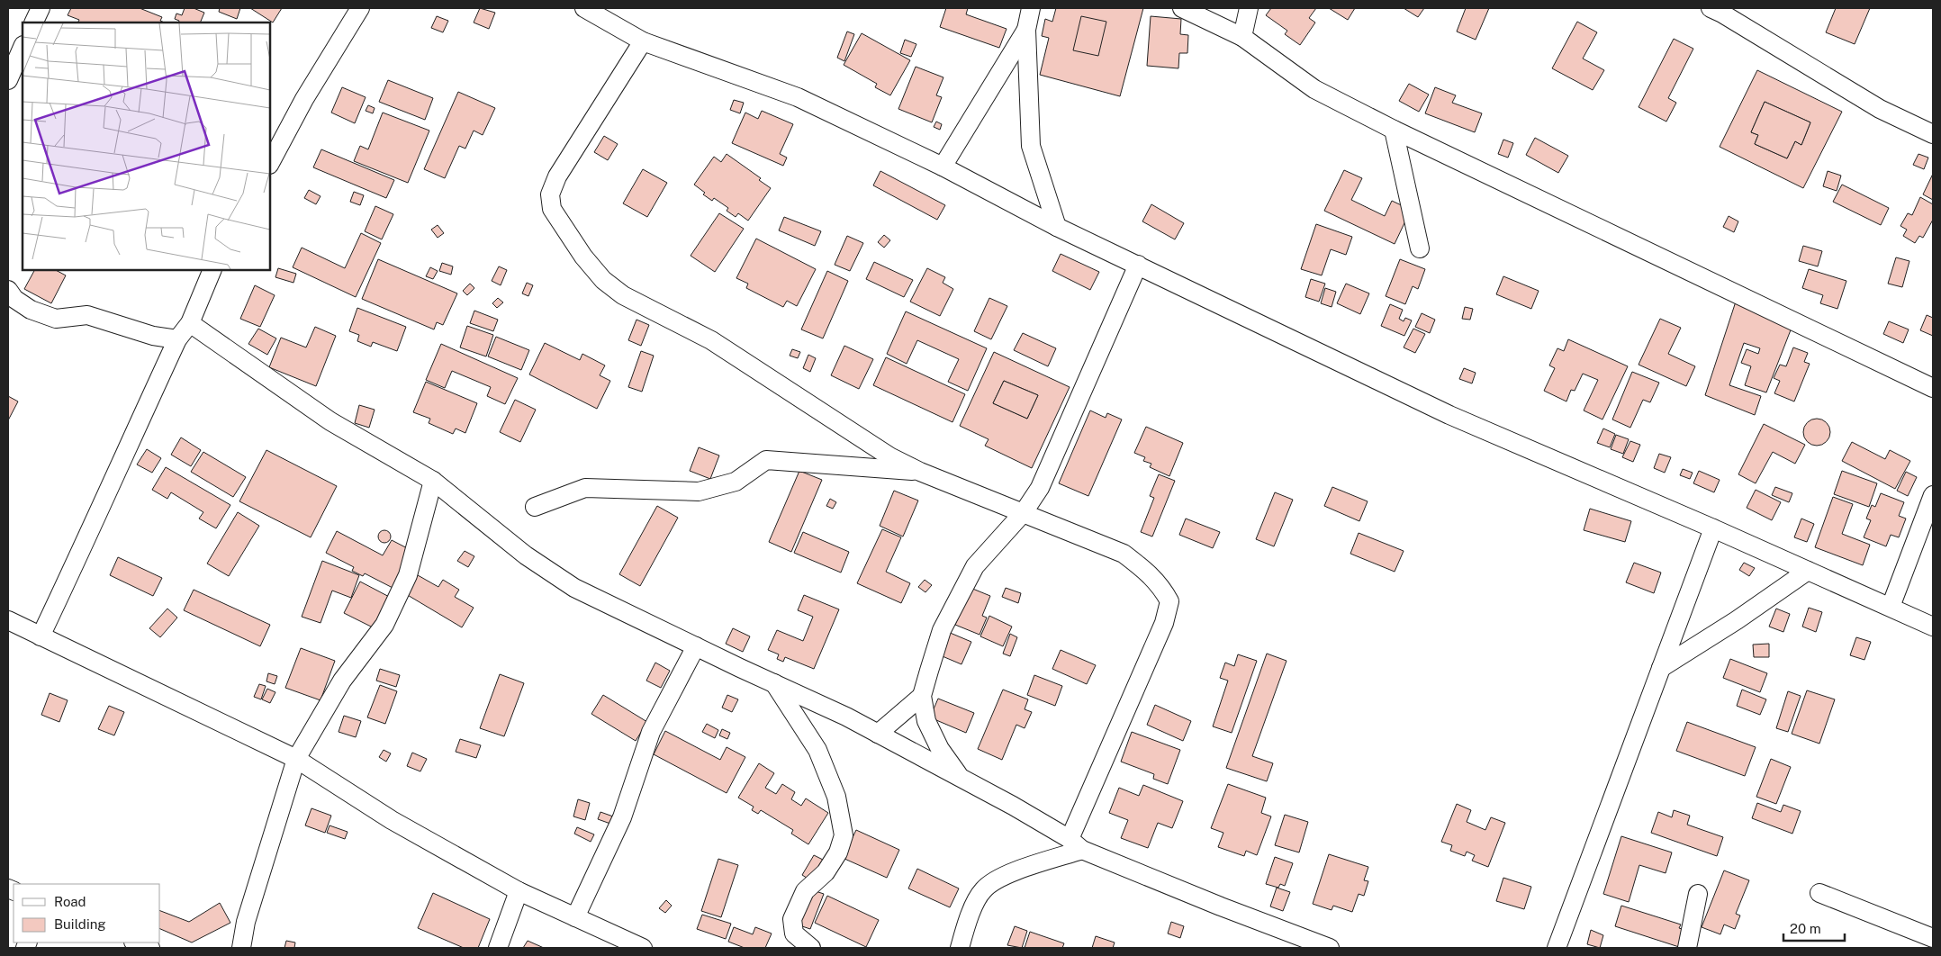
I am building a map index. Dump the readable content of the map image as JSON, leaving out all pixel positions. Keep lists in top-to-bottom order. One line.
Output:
{"legend":["Road","Building"],"scale_bar":"20 m"}
